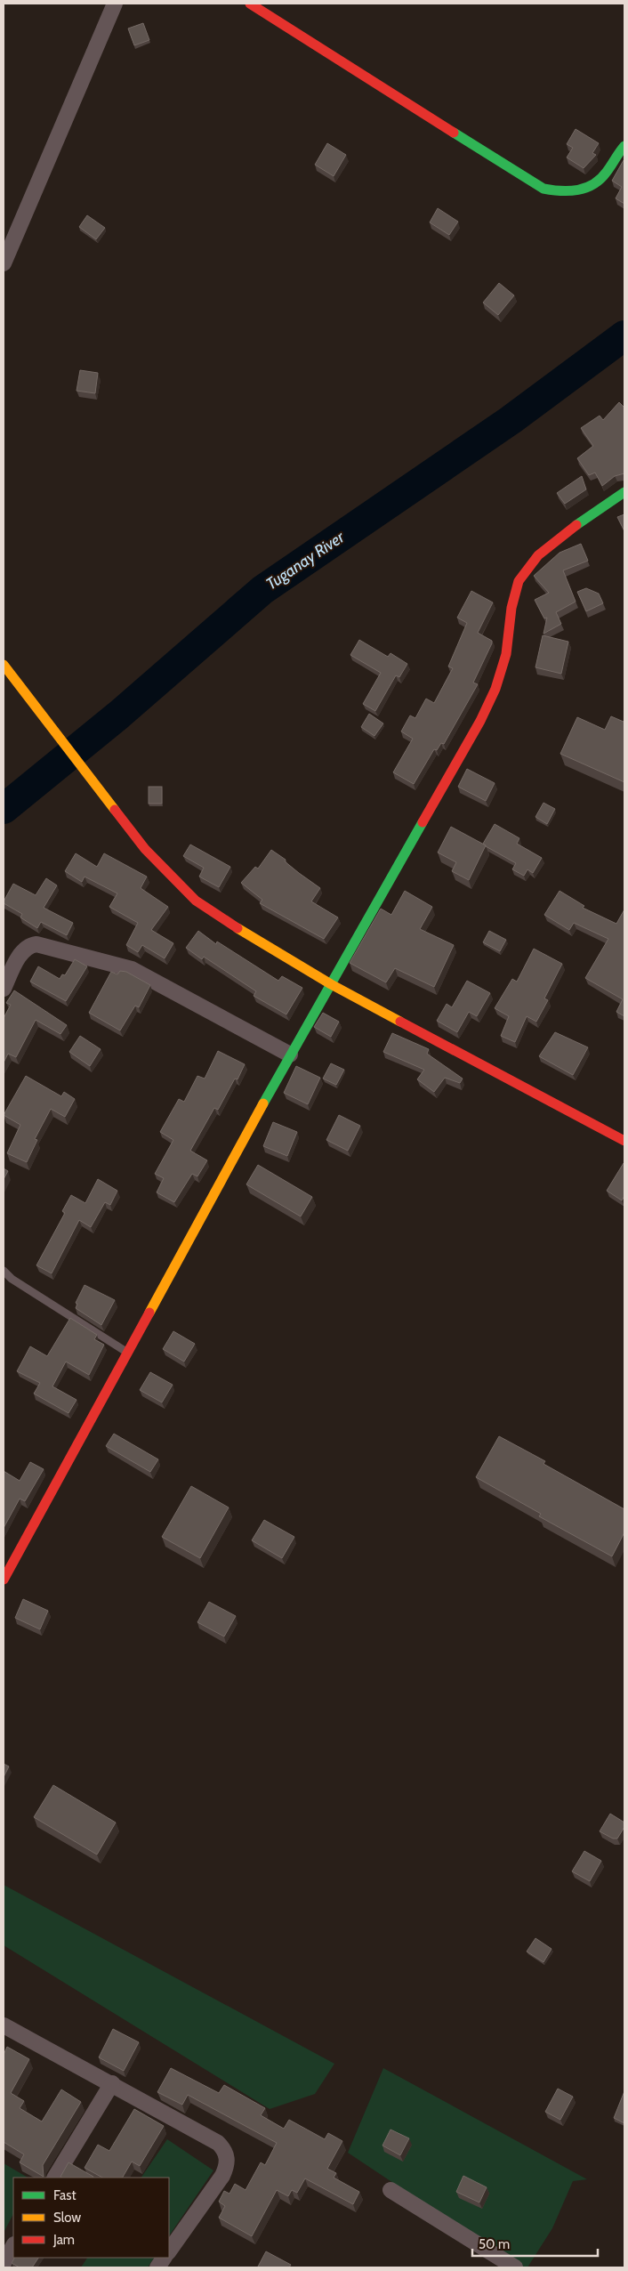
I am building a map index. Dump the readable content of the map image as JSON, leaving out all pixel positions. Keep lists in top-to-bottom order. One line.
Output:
{"water":["Tuganay River"],"legend":["Fast","Slow","Jam"],"scale_bar":"50 m"}
